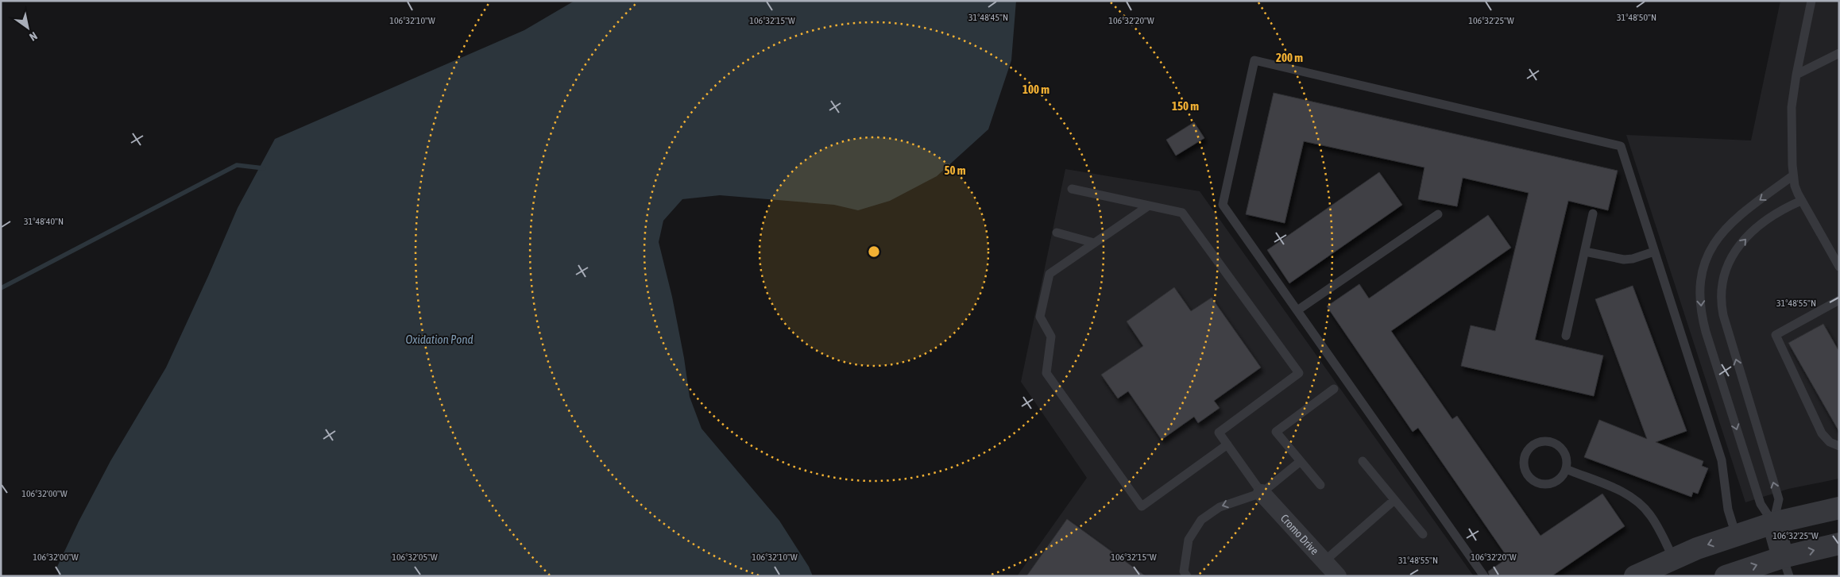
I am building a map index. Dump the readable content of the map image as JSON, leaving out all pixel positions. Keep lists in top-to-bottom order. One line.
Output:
{"streets":{"street":["Cromo Drive"]},"water":["Oxidation Pond"],"north":"bottom right","coordinates":["31°48'45\"N","31°48'50\"N","106°32'10\"W","106°32'15\"W","106°32'20\"W","106°32'25\"W","31°48'40\"N","31°48'55\"N","106°32'00\"W","106°32'05\"W"],"rings":["200 m","100 m","150 m","50 m"]}
